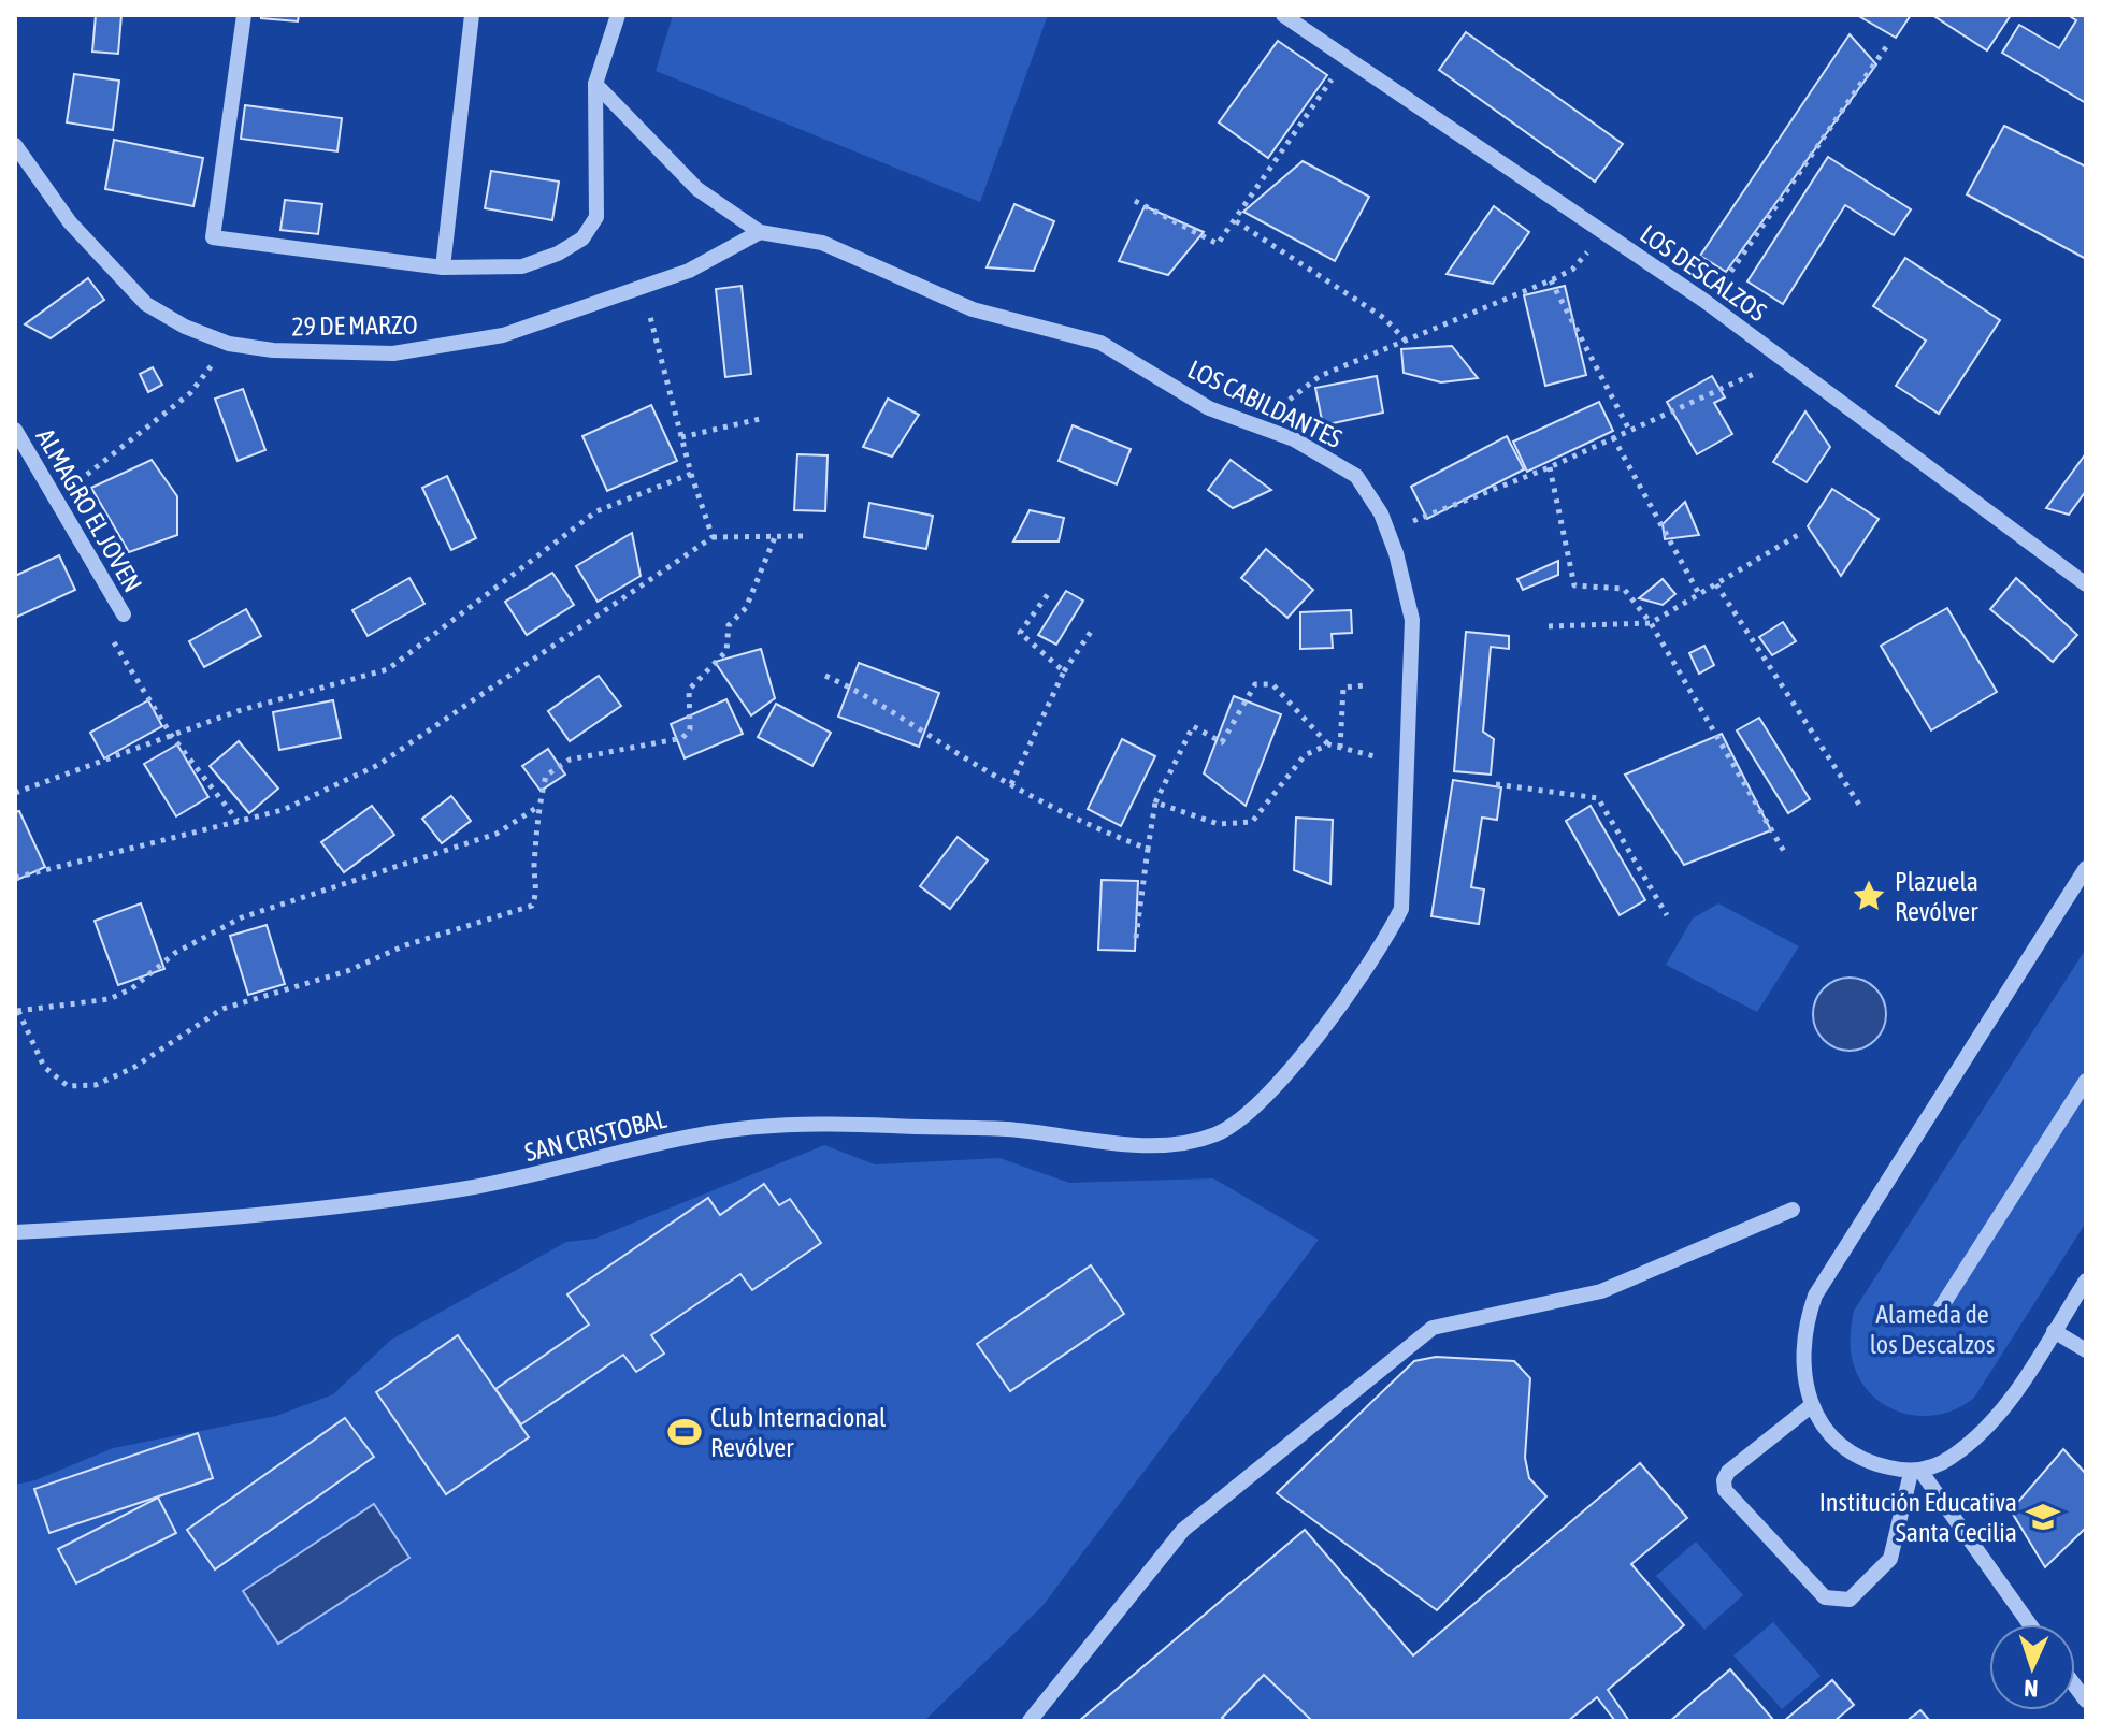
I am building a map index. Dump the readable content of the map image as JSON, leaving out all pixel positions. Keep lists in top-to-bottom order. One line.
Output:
{"streets":{"street":["LOS DESCALZOS","29 DE MARZO","LOS CABILDANTES","ALMAGRO EL JOVEN","SAN CRISTOBAL"]},"crossings":[["29 DE MARZO","LOS CABILDANTES"],["LOS CABILDANTES","SAN CRISTOBAL"]],"parks":["Alameda de los Descalzos"],"places":{"place":["Plazuela Revólver"],"sports":["Club Internacional Revólver"],"school or university":["Institución Educativa Santa Cecilia"]},"north":"bottom"}
